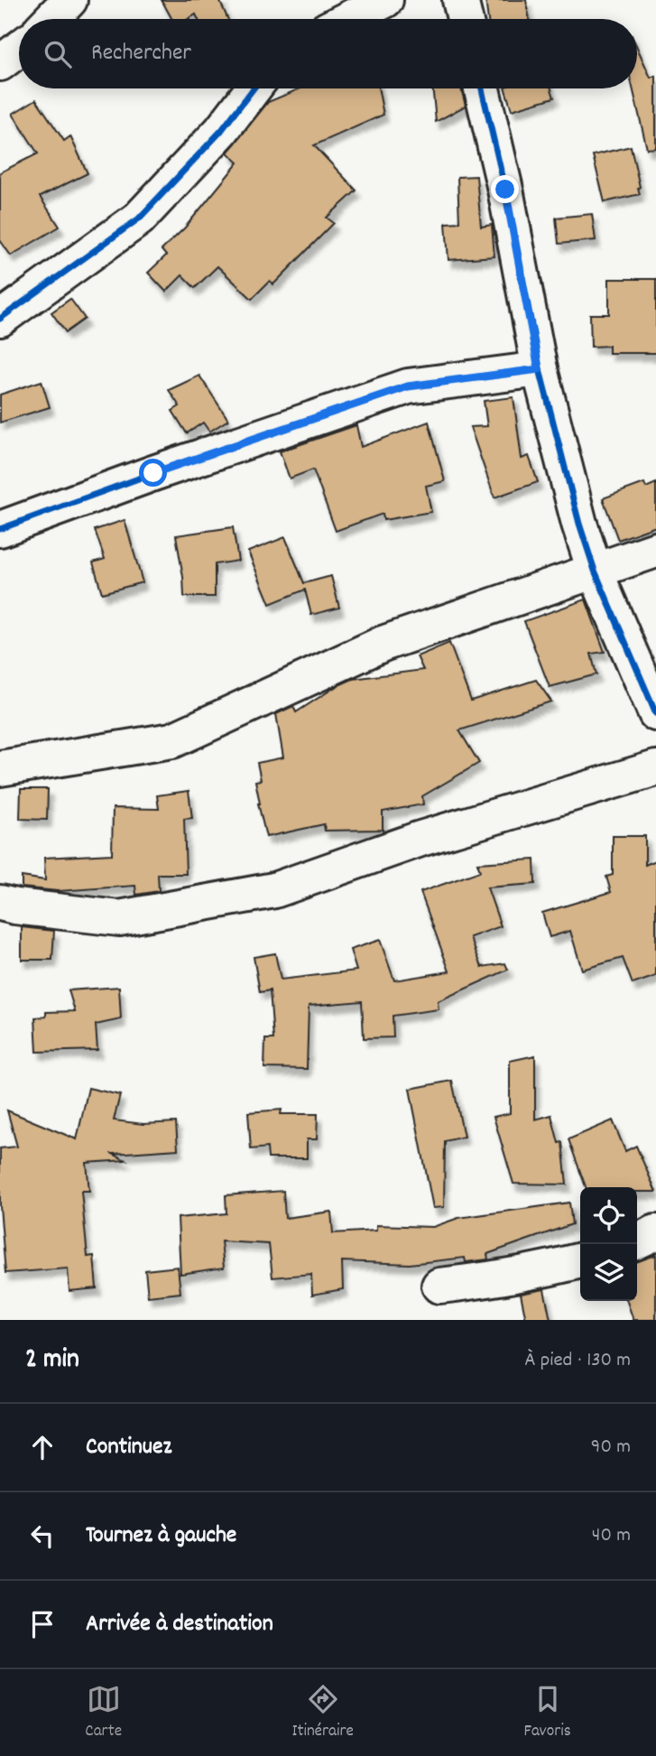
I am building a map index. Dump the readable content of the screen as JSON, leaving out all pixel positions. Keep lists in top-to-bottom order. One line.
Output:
{"page":{"search":"Rechercher","heading":["2 min","À pied · 130 m"],"list":[["Continuez","90 m"],["Tournez à gauche","40 m"],"Arrivée à destination"],"nav":["Carte","Itinéraire","Favoris"]}}
